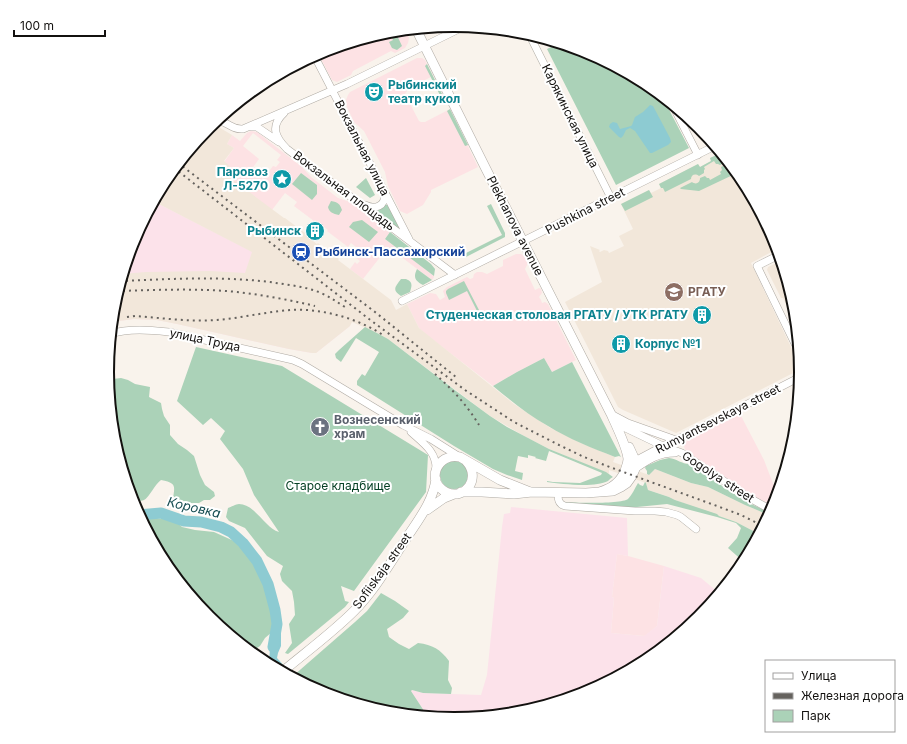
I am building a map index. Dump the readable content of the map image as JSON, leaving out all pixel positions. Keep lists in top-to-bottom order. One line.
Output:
{"streets":{"main road":["Plekhanova avenue","Sofiiskaja street"],"street":["Карякинская улица","Вокзальная улица","Вокзальная площадь","Pushkina street","улица Труда","Rumyantsevskaya street","Gogolya street"]},"crossings":[["Карякинская улица","Pushkina street"],["Вокзальная улица","Вокзальная площадь"],["Вокзальная площадь","Pushkina street"],["Pushkina street","Plekhanova avenue"],["Plekhanova avenue","Rumyantsevskaya street"],["Plekhanova avenue","Gogolya street"],["Rumyantsevskaya street","Gogolya street"]],"water":["Коровка"],"parks":["Старое кладбище"],"places":{"theatre":["Рыбинский театр кукол"],"place":["Паровоз Л-5270"],"building":["Рыбинск","Студенческая столовая РГАТУ / УТК РГАТУ","Корпус №1"],"station":["Рыбинск-Пассажирский"],"school or university":["РГАТУ"],"church":["Вознесенский храм"]},"legend":["Улица","Железная дорога","Парк"],"scale_bar":"100 m"}
